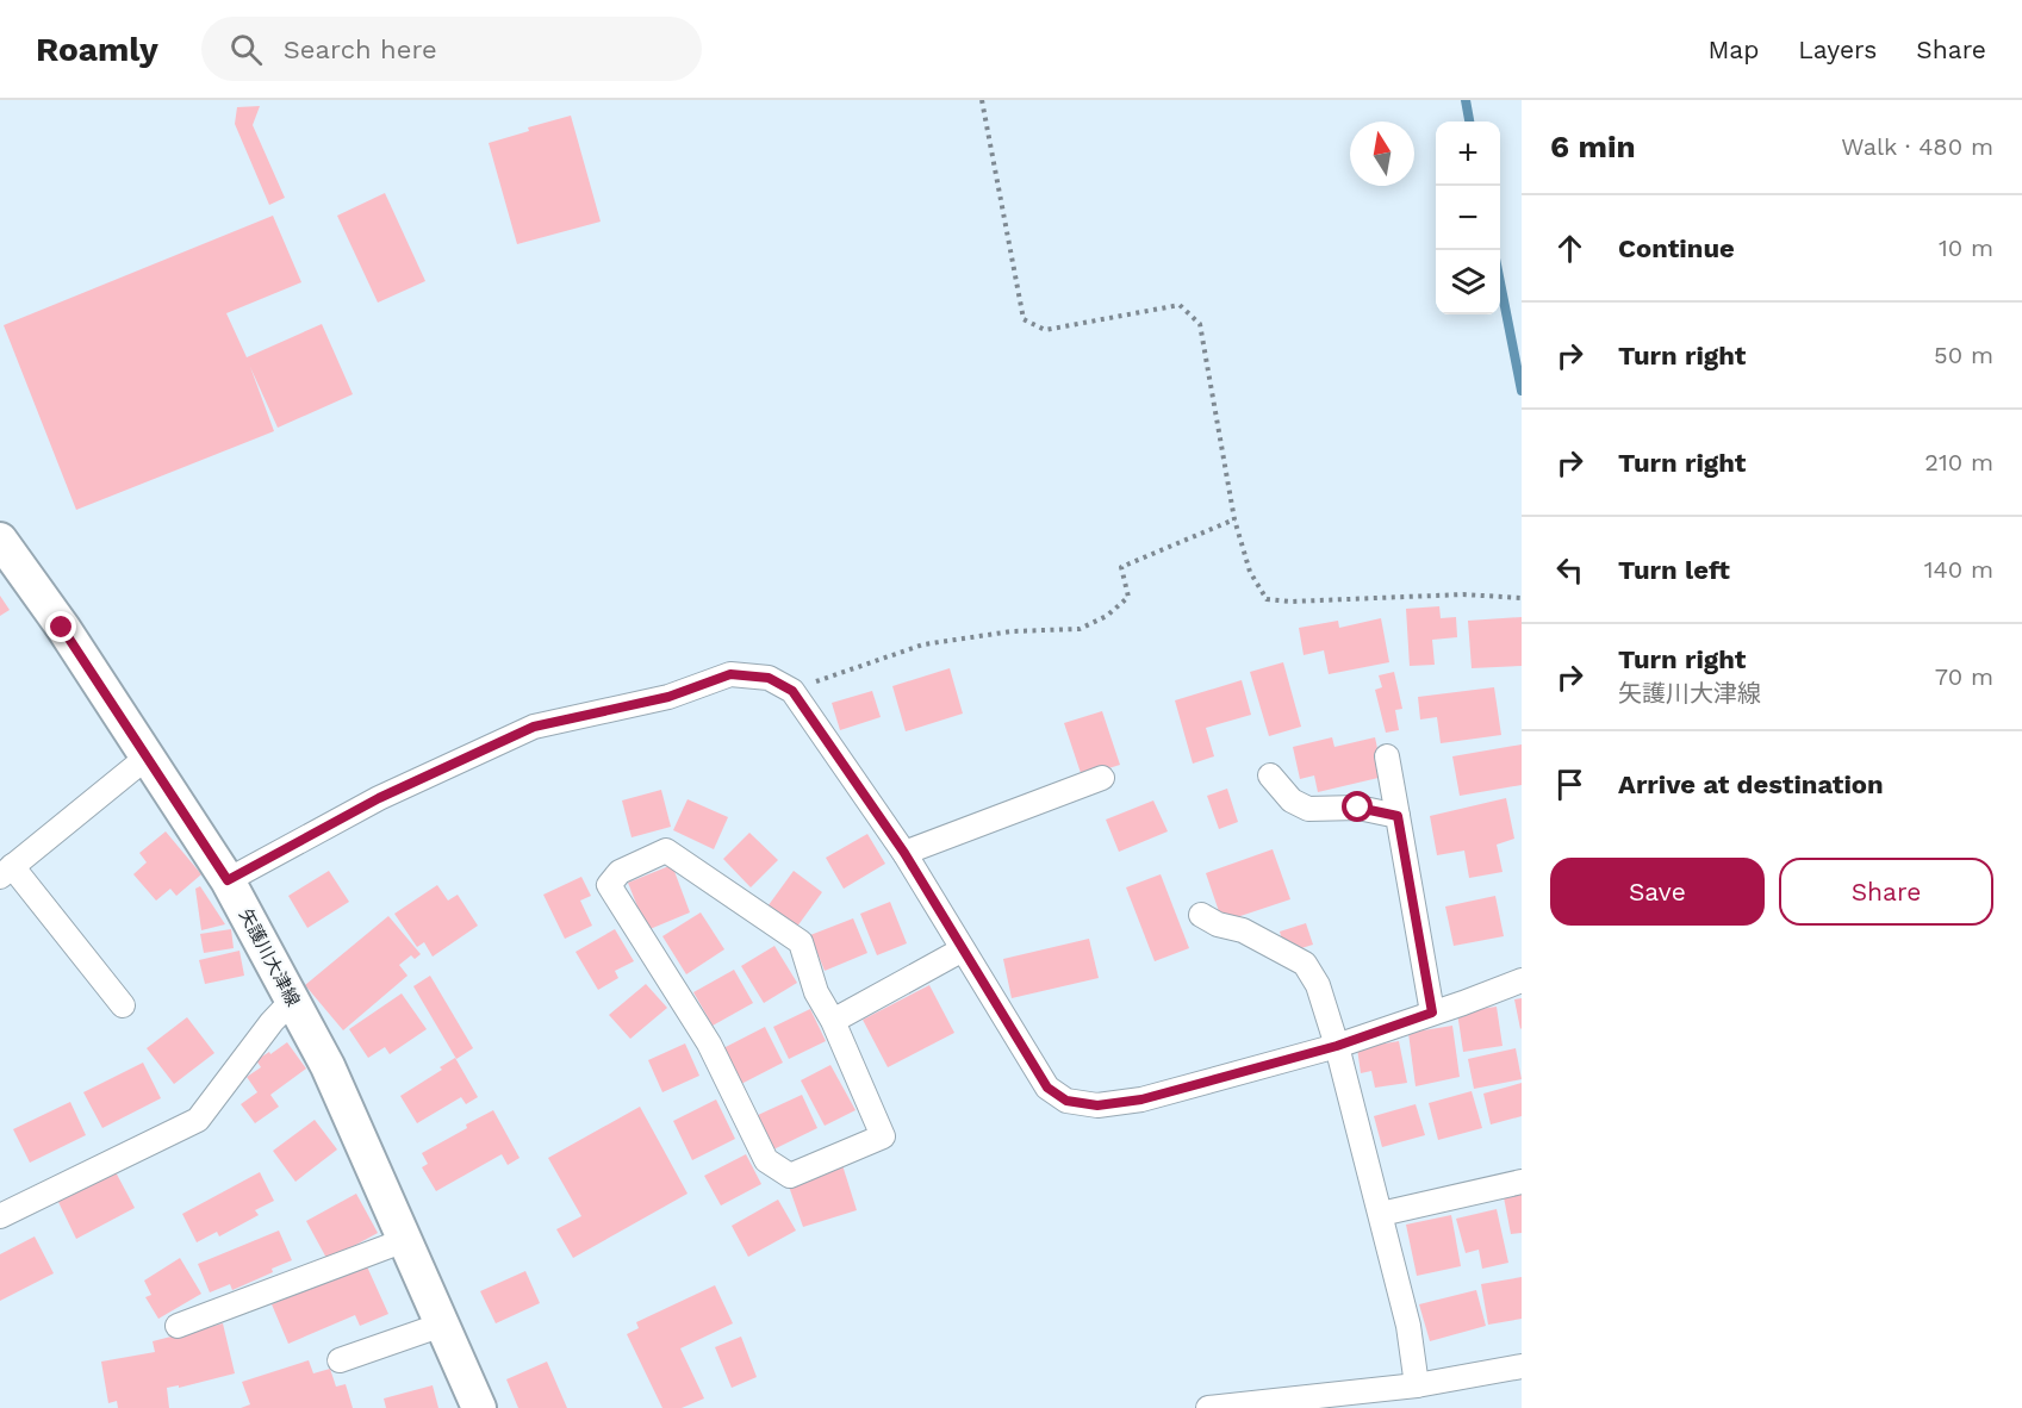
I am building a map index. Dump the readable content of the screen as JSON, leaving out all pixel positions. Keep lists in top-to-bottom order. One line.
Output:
{"streets":{"main road":["矢護川大津線"]},"north":"top","page":{"header":"Roamly","search":"Search here","nav":["Map","Layers","Share"],"heading":["6 min","Walk · 480 m"],"map_buttons":["+","−"],"list":[["Continue","10 m"],["Turn right","50 m"],["Turn right","210 m"],["Turn left","140 m"],["Turn right","矢護川大津線","70 m"],"Arrive at destination"],"buttons":["Save","Share"]}}
